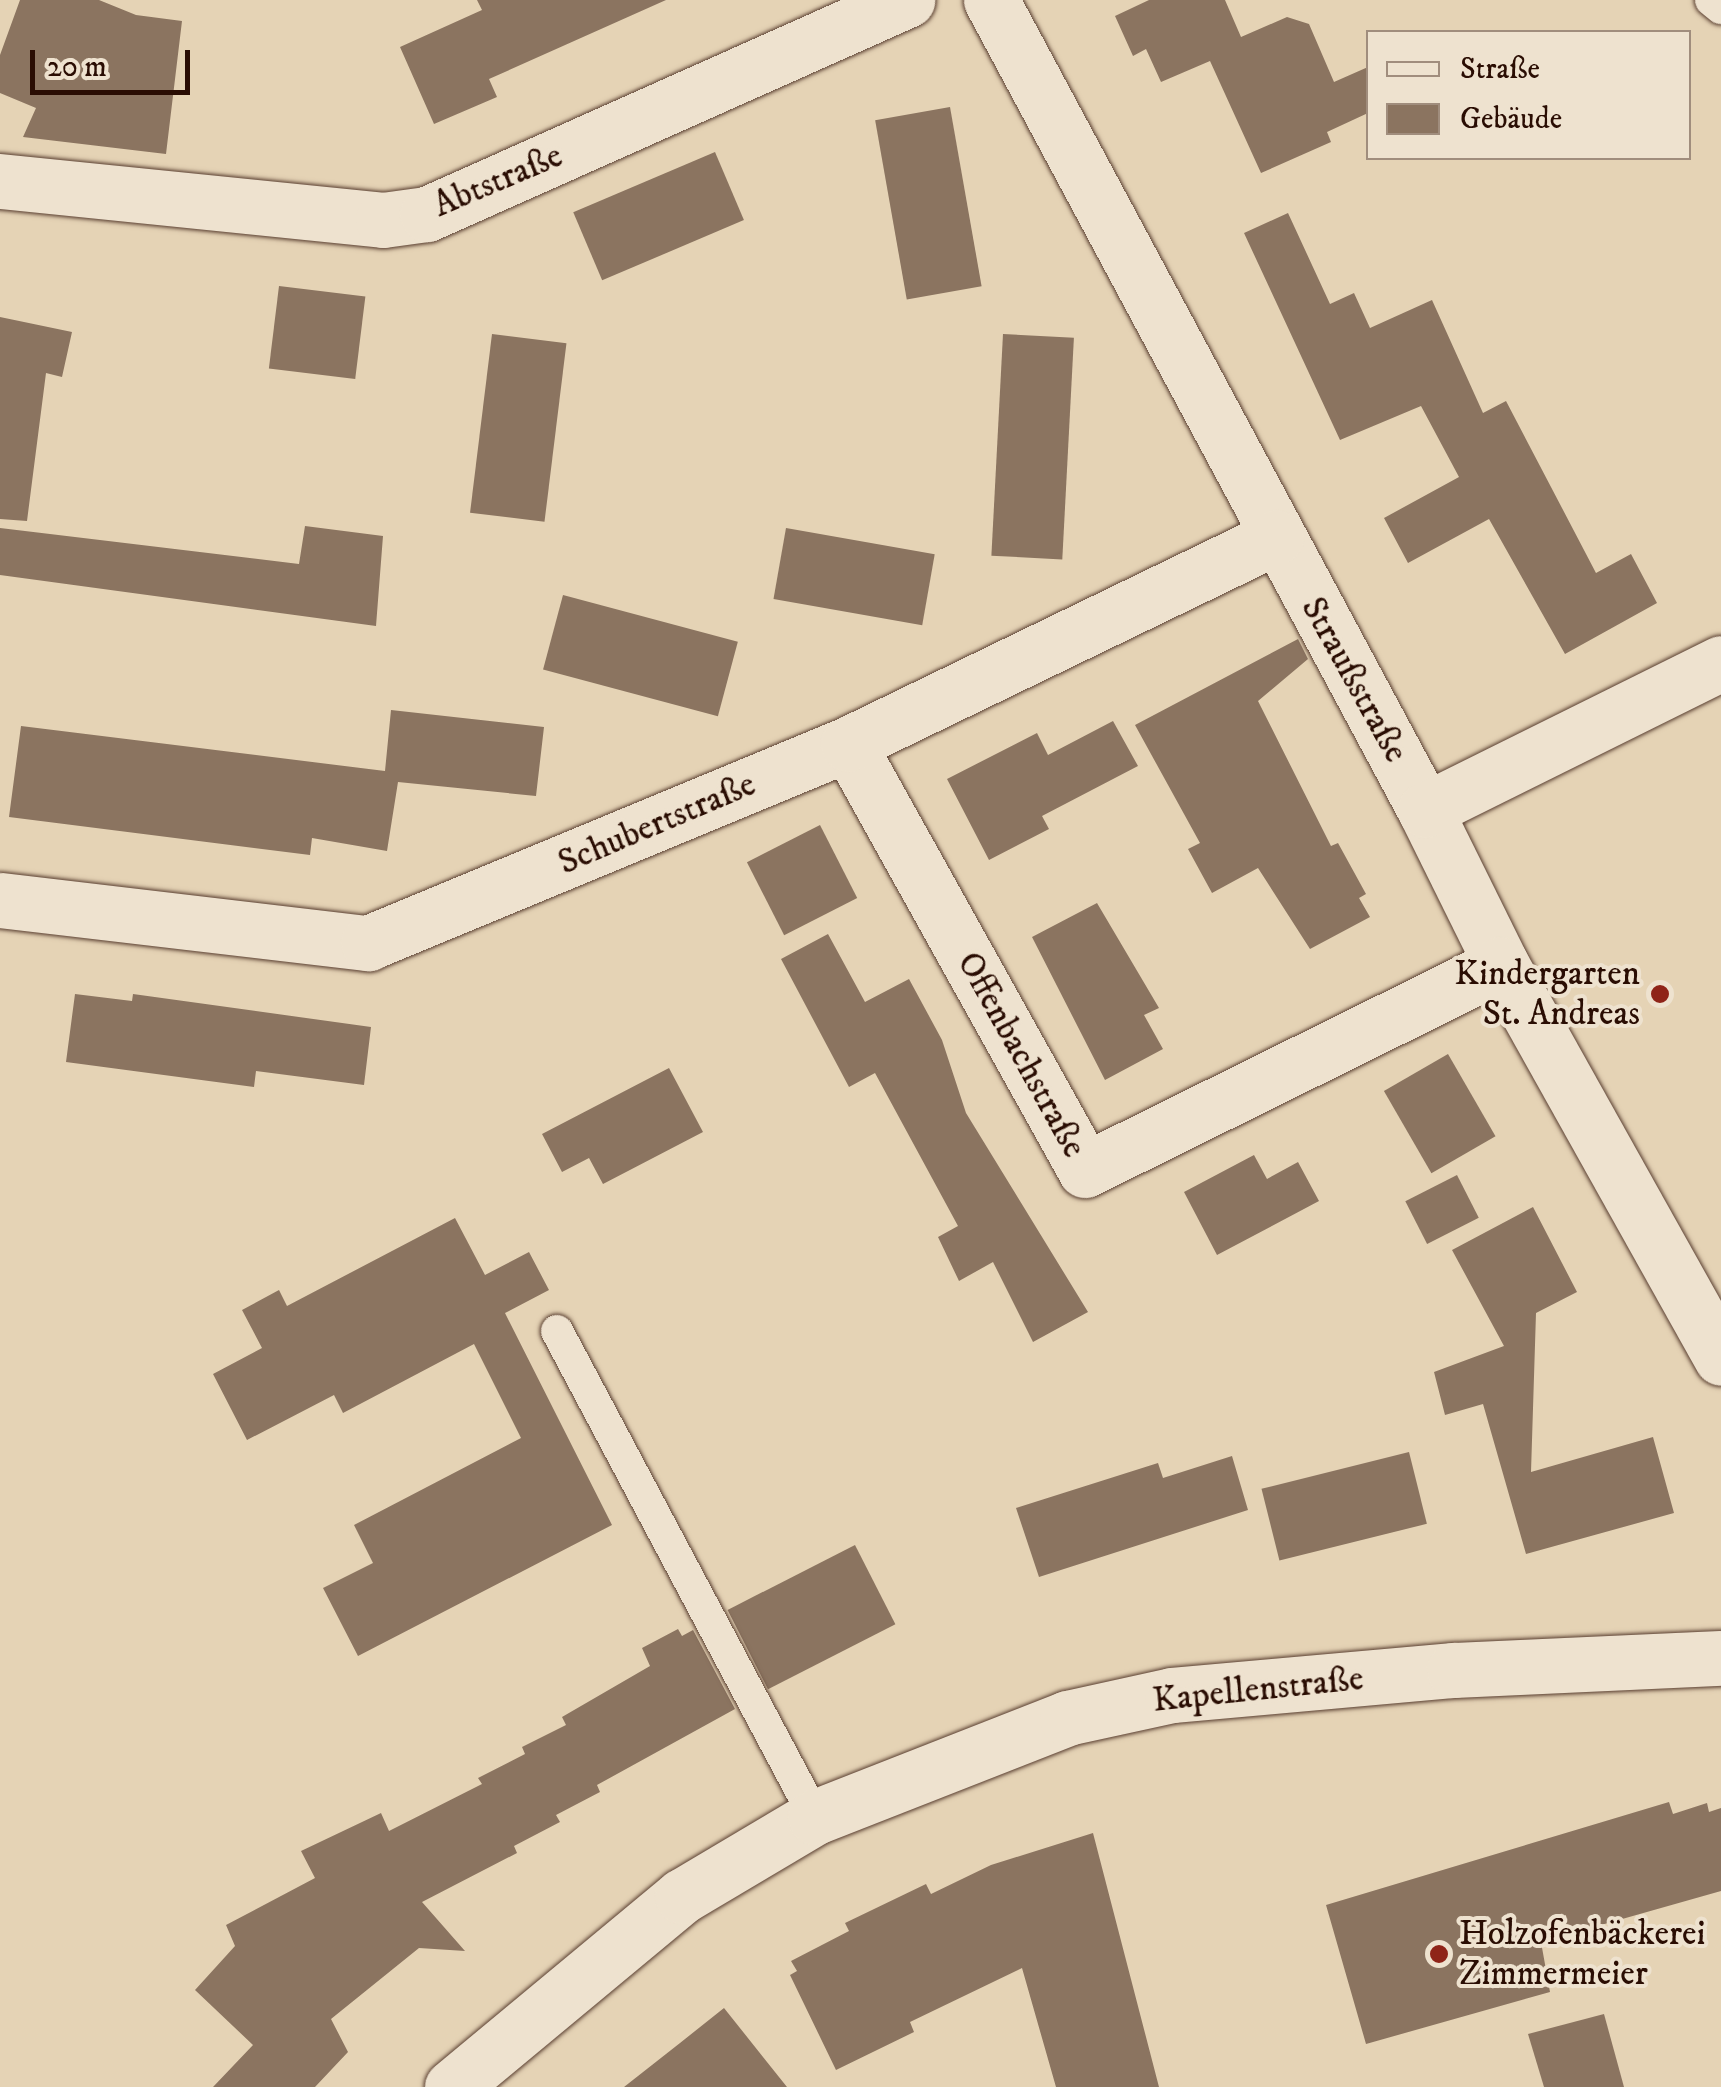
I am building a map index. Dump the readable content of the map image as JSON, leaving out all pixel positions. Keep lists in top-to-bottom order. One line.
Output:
{"streets":{"street":["Abtstraße","Straußstraße","Schubertstraße","Offenbachstraße","Kapellenstraße"]},"crossings":[["Straußstraße","Schubertstraße"],["Straußstraße","Offenbachstraße"],["Schubertstraße","Offenbachstraße"]],"places":["Kindergarten St. Andreas","Holzofenbäckerei Zimmermeier"],"legend":["Straße","Gebäude"],"scale_bar":"20 m"}
